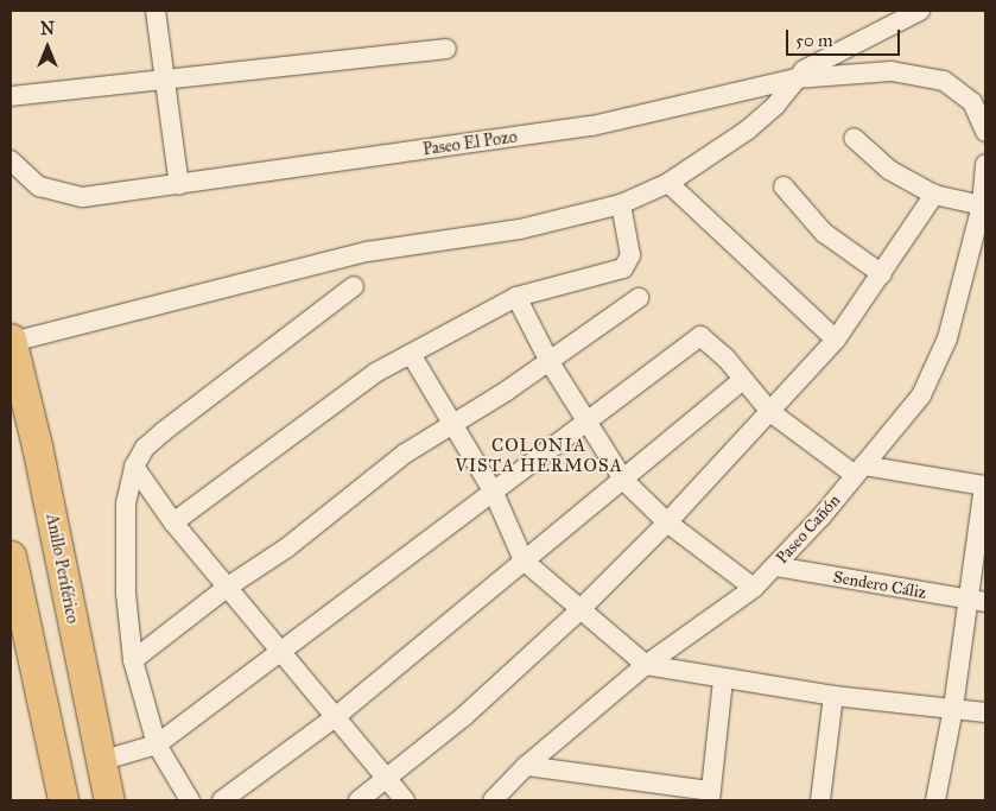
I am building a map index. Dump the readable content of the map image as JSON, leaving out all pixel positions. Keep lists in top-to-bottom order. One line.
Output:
{"streets":{"highway":["Anillo Periférico"],"street":["Paseo El Pozo","Paseo Cañón","Sendero Cáliz"]},"crossings":[["Paseo Cañón","Sendero Cáliz"]],"districts":["COLONIA VISTA HERMOSA"],"scale_bar":"50 m","north":"top"}
